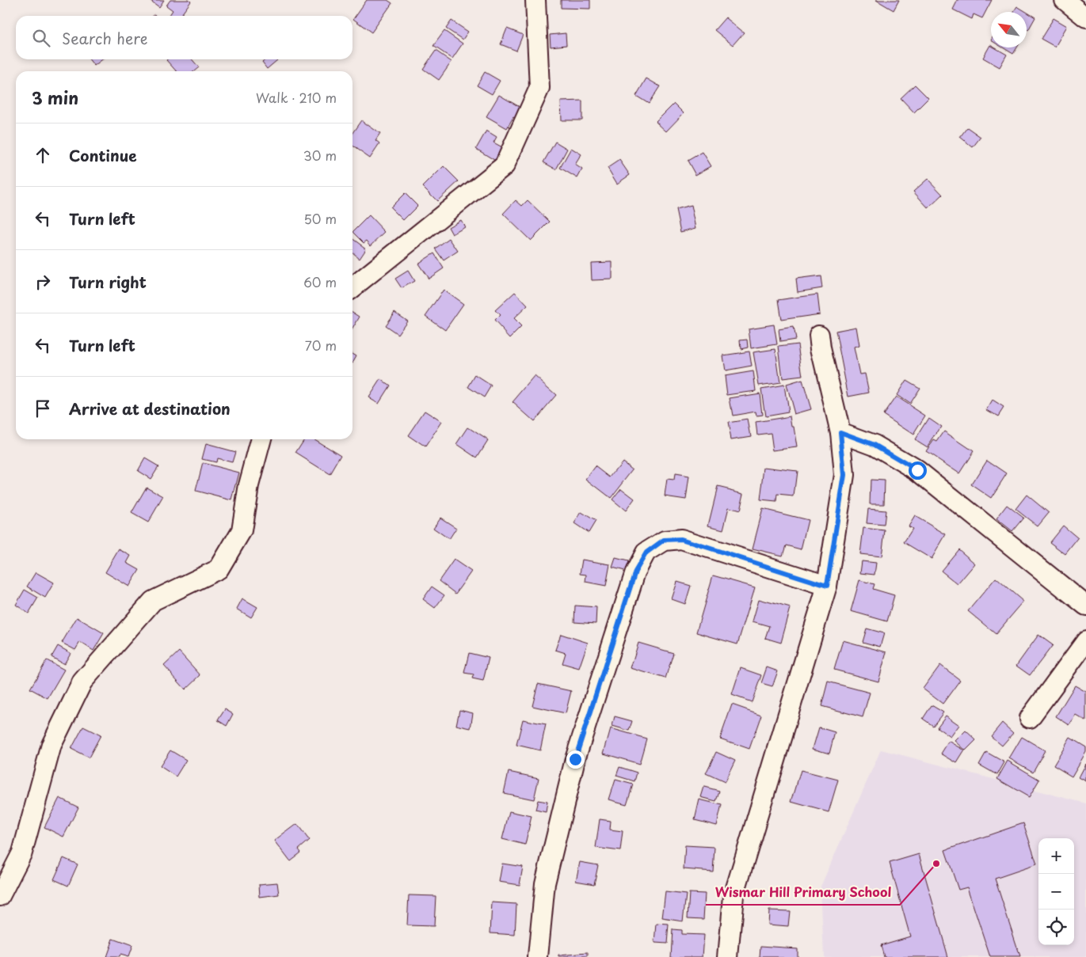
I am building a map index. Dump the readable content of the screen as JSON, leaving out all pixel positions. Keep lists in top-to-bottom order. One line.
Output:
{"places":["Wismar Hill Primary School"],"north":"top left","page":{"search":"Search here","heading":["3 min","Walk · 210 m"],"list":[["Continue","30 m"],["Turn left","50 m"],["Turn right","60 m"],["Turn left","70 m"],"Arrive at destination"],"map_buttons":["+","−"]}}
